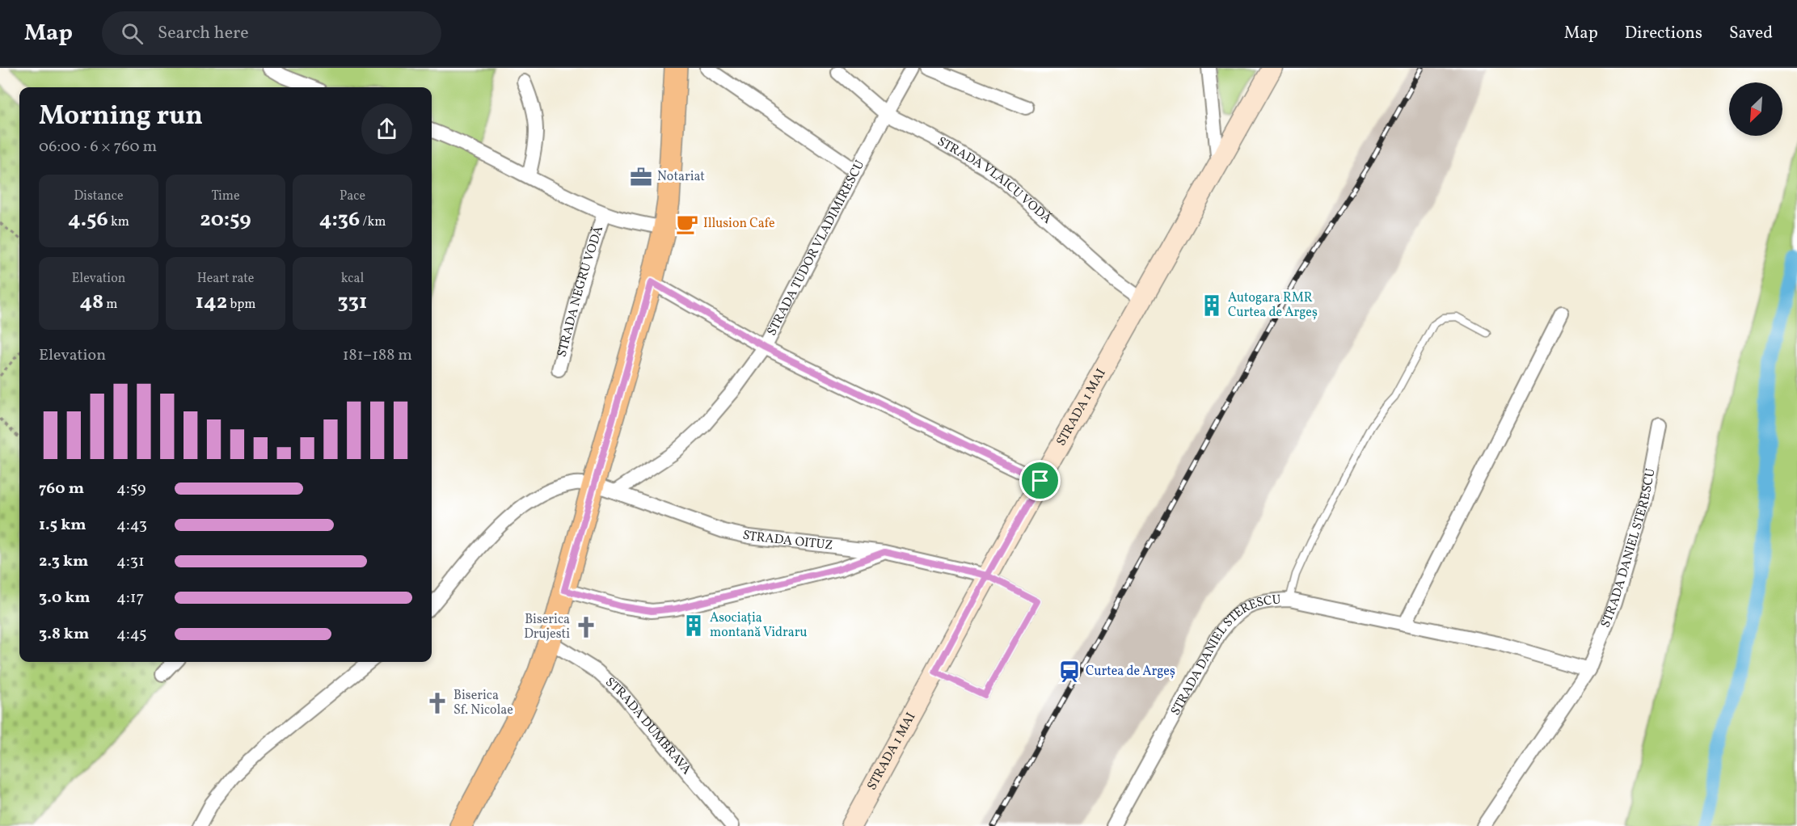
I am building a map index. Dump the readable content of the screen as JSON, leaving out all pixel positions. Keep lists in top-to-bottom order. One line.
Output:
{"streets":{"main road":["STRADA 1 MAI"],"street":["STRADA VLAICU VODĂ","STRADA TUDOR VLADIMIRESCU","STRADA NEGRU VODĂ","STRADA OITUZ","STRADA DANIEL STERESCU","STRADA DUMBRAVA"]},"crossings":[["STRADA VLAICU VODĂ","STRADA TUDOR VLADIMIRESCU"],["STRADA VLAICU VODĂ","STRADA 1 MAI"],["STRADA TUDOR VLADIMIRESCU","STRADA OITUZ"],["STRADA 1 MAI","STRADA OITUZ"]],"places":{"office":["Notariat"],"cafe":["Illusion Cafe"],"building":["Autogara RMR Curtea de Argeș","Asociația montană Vidraru"],"church":["Biserica Drujesti","Biserica Sf. Nicolae"],"station":["Curtea de Argeș"]},"north":"bottom left","page":{"header":"Map","search":"Search here","nav":["Map","Directions","Saved"],"heading":["Morning run","06:00 · 6 × 760 m"],"stats":[["Distance","4.56 km"],["Time","20:59"],["Pace","4:36 /km"],["Elevation","48 m"],["Heart rate","142 bpm"],["kcal","331"]],"chart":["Elevation","181–188 m"],"list":[{"name":"760 m","note":"4:59"},{"name":"1.5 km","note":"4:43"},{"name":"2.3 km","note":"4:31"},{"name":"3.0 km","note":"4:17"},{"name":"3.8 km","note":"4:45"}]}}
